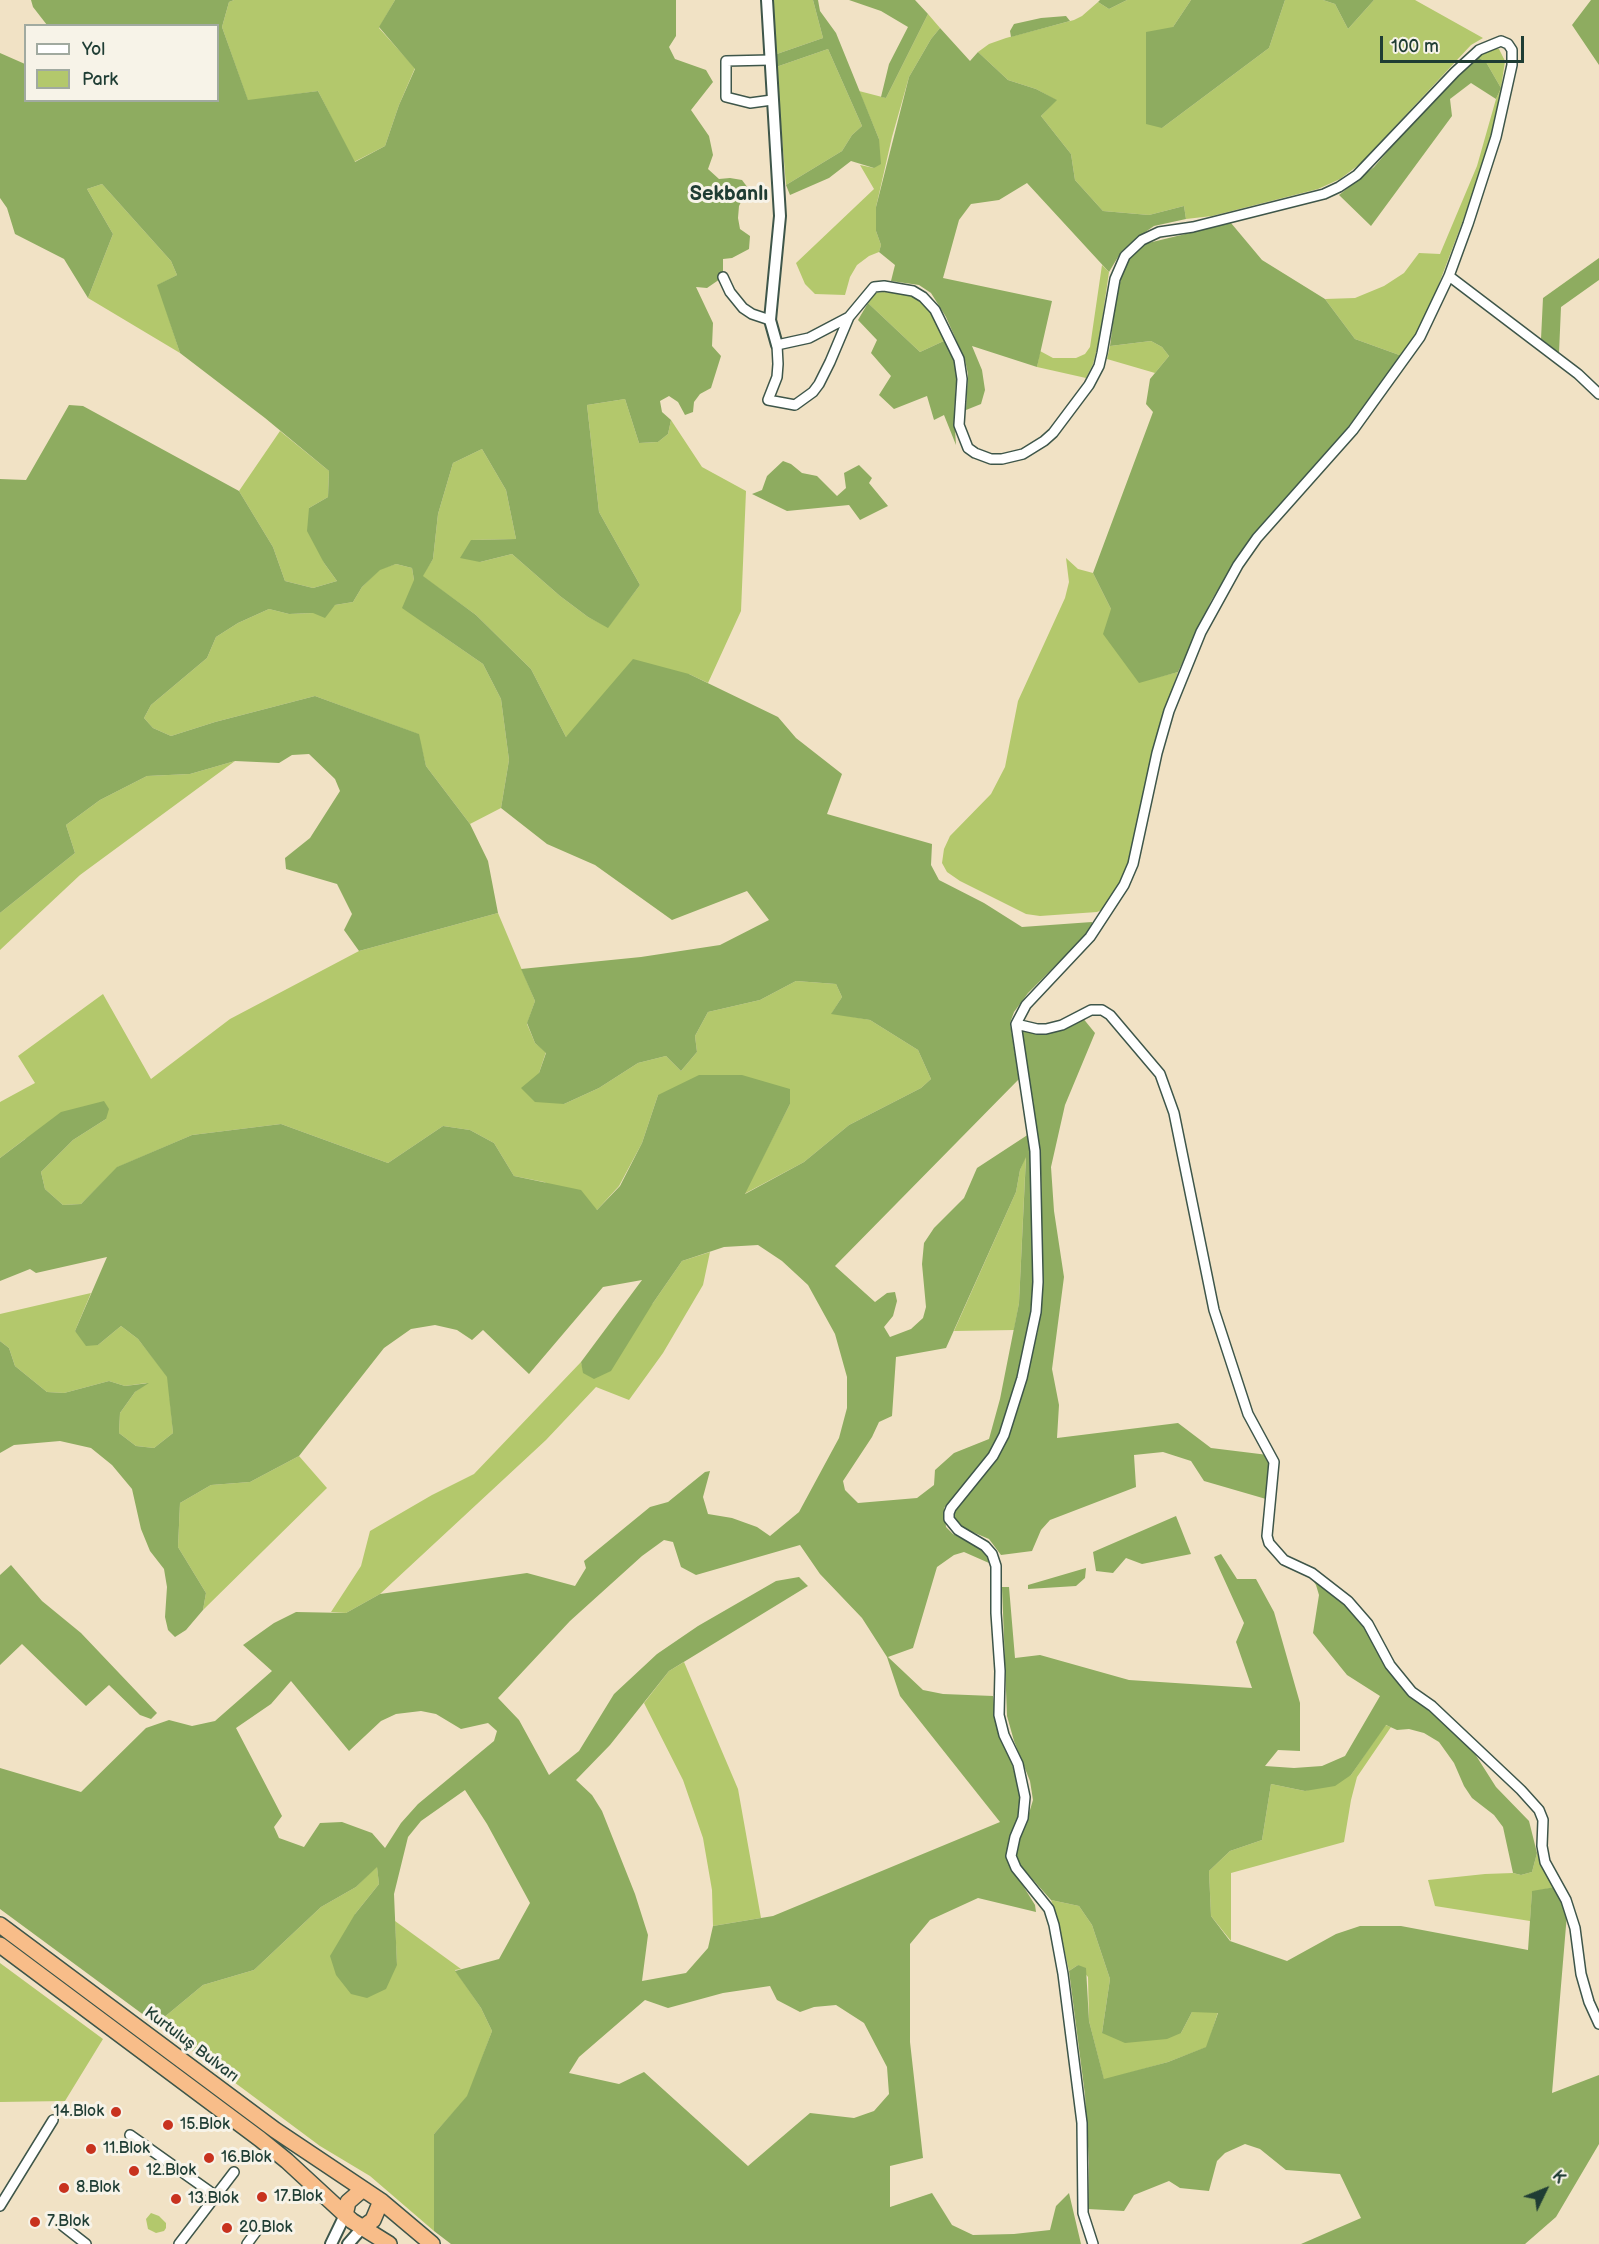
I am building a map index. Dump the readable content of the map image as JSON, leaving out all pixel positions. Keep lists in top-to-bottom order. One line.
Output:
{"streets":{"highway":["Kurtuluş Bulvarı"]},"districts":["Sekbanlı"],"places":["14.Blok","15.Blok","11.Blok","16.Blok","12.Blok","8.Blok","17.Blok","13.Blok","7.Blok","20.Blok"],"legend":["Yol","Park"],"scale_bar":"100 m","north":"top right"}
